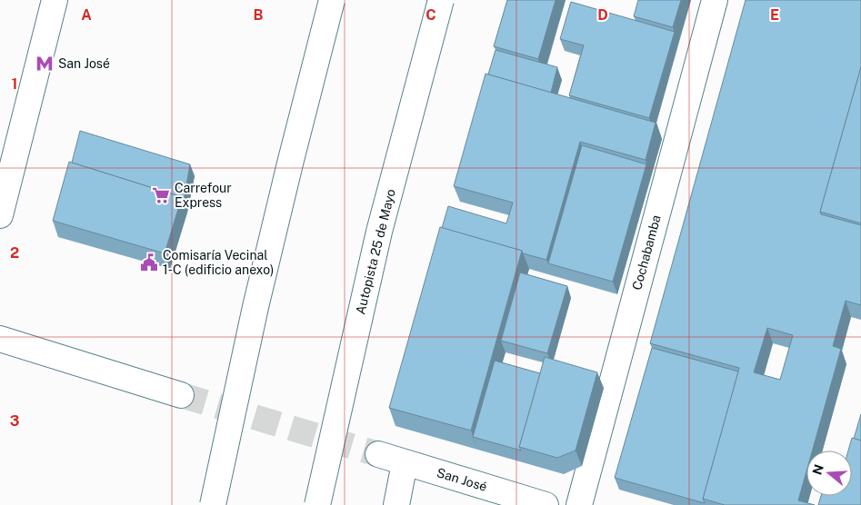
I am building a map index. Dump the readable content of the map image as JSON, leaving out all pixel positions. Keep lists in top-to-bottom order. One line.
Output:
{"streets":{"main road":["Autopista 25 de Mayo","Cochabamba","San José"]},"places":{"metro station":["San José"],"supermarket":["Carrefour Express"],"public building":["Comisaría Vecinal 1-C (edificio anexo)"]},"north":"left","grid":{"columns":["A","B","C","D","E"],"rows":["1","2","3"]}}
